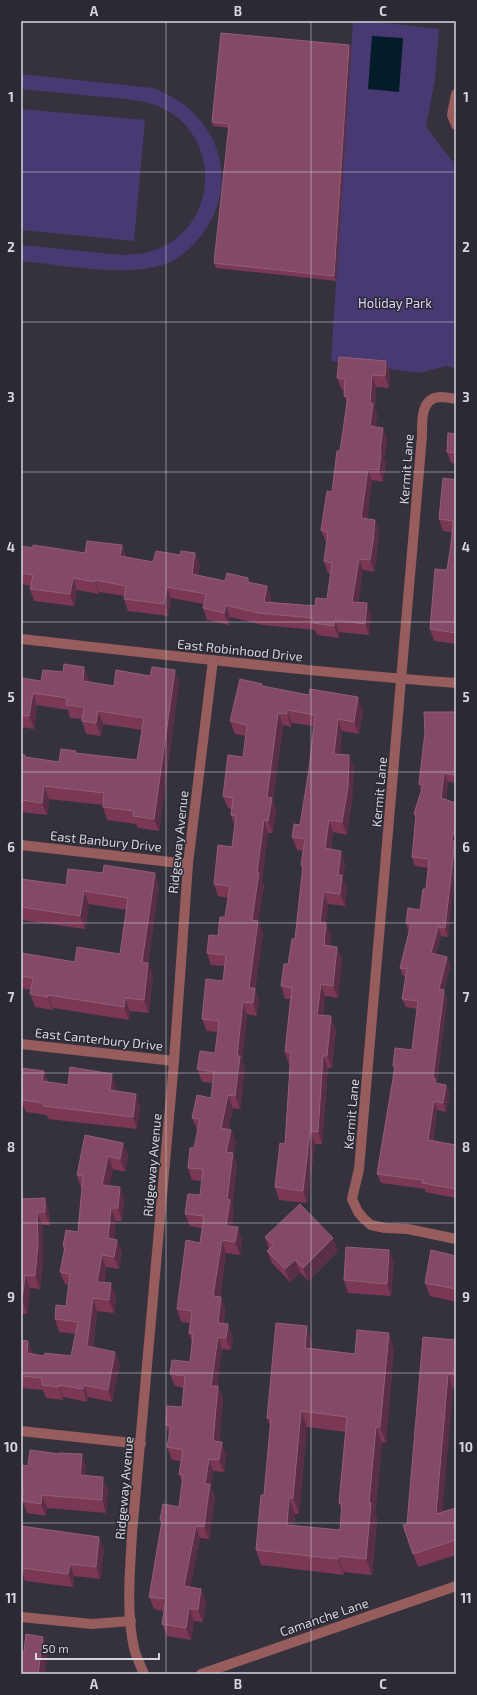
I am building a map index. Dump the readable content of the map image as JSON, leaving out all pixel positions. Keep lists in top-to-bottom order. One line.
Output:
{"streets":{"street":["Kermit Lane","East Robinhood Drive","East Banbury Drive","Ridgeway Avenue","East Canterbury Drive","Camanche Lane"]},"crossings":[["Kermit Lane","East Robinhood Drive"],["East Robinhood Drive","Ridgeway Avenue"],["East Banbury Drive","Ridgeway Avenue"],["Ridgeway Avenue","East Canterbury Drive"]],"parks":["Holiday Park"],"scale_bar":"50 m","grid":{"columns":["A","B","C"],"rows":["1","2","3","4","5","6","7","8","9","10","11"]}}
